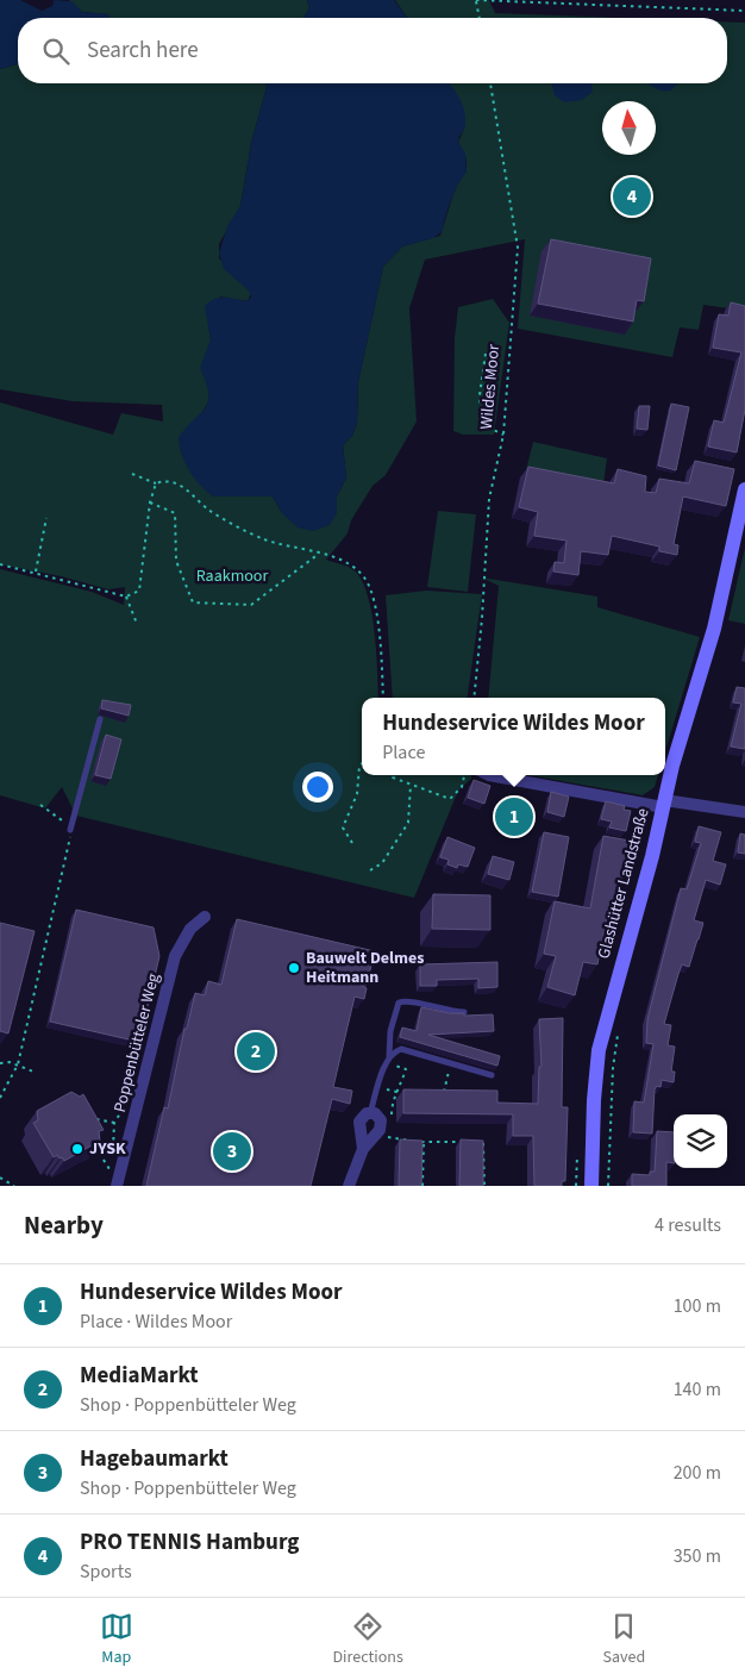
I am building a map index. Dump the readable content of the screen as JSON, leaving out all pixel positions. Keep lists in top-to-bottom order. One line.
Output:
{"streets":{"street":["Glashütter Landstraße","Poppenbütteler Weg"],"path":["Wildes Moor"]},"parks":["Raakmoor"],"places":["Bauwelt Delmes Heitmann","JYSK"],"north":"top","page":{"search":"Search here","pins":["4","1","2","3"],"popup":["Hundeservice Wildes Moor","Place"],"heading":["Nearby","4 results"],"list":[{"mark":"1","name":"Hundeservice Wildes Moor","note":"Place · Wildes Moor","value":"100 m"},{"mark":"2","name":"MediaMarkt","note":"Shop · Poppenbütteler Weg","value":"140 m"},{"mark":"3","name":"Hagebaumarkt","note":"Shop · Poppenbütteler Weg","value":"200 m"},{"mark":"4","name":"PRO TENNIS Hamburg","note":"Sports","value":"350 m"}],"nav":["Map","Directions","Saved"]}}
